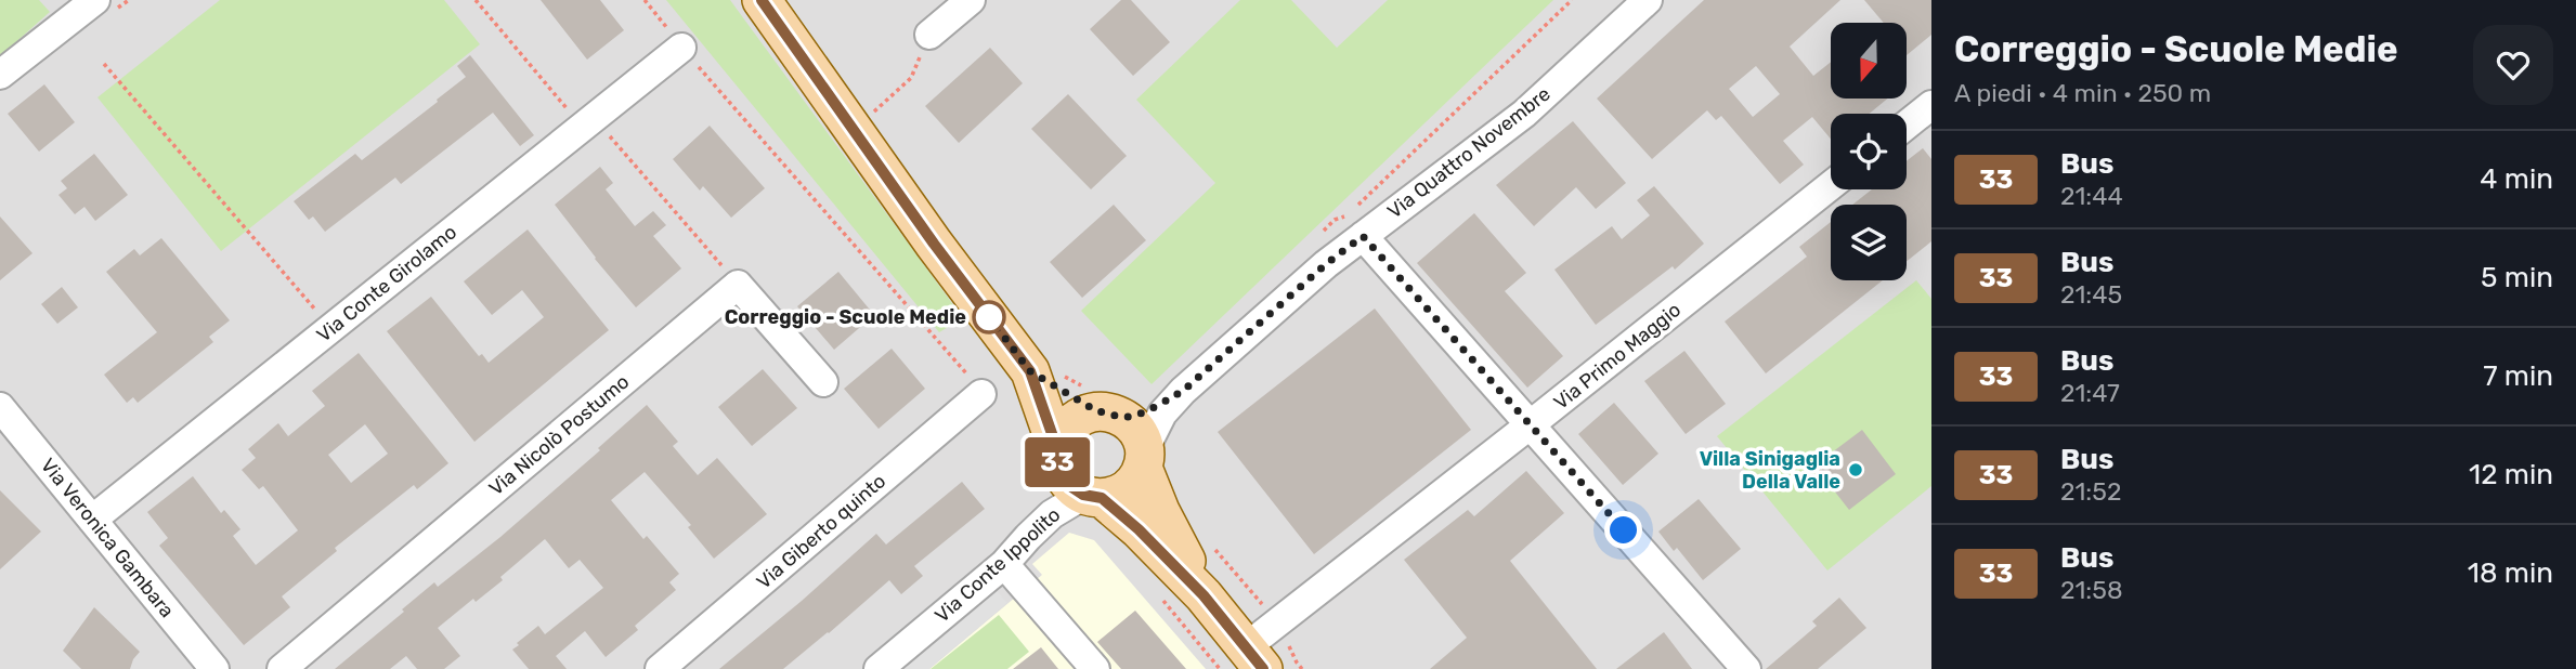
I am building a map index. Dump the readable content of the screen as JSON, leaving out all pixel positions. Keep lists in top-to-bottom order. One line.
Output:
{"streets":{"street":["Via Quattro Novembre","Via Conte Girolamo","Via Primo Maggio","Via Nicolò Postumo","Via Giberto quinto","Via Veronica Gambara","Via Conte Ippolito"]},"crossings":[["Via Quattro Novembre","Via Conte Ippolito"],["Via Conte Girolamo","Via Veronica Gambara"]],"places":["Correggio - Scuole Medie","Villa Sinigaglia Della Valle"],"lines":["bus line 33"],"north":"bottom","page":{"on_map":"33","heading":["Correggio - Scuole Medie","A piedi · 4 min · 250 m"],"list":[{"mark":"33","name":"Bus","note":"21:44","value":"4 min"},{"mark":"33","name":"Bus","note":"21:45","value":"5 min"},{"mark":"33","name":"Bus","note":"21:47","value":"7 min"},{"mark":"33","name":"Bus","note":"21:52","value":"12 min"},{"mark":"33","name":"Bus","note":"21:58","value":"18 min"}]}}
